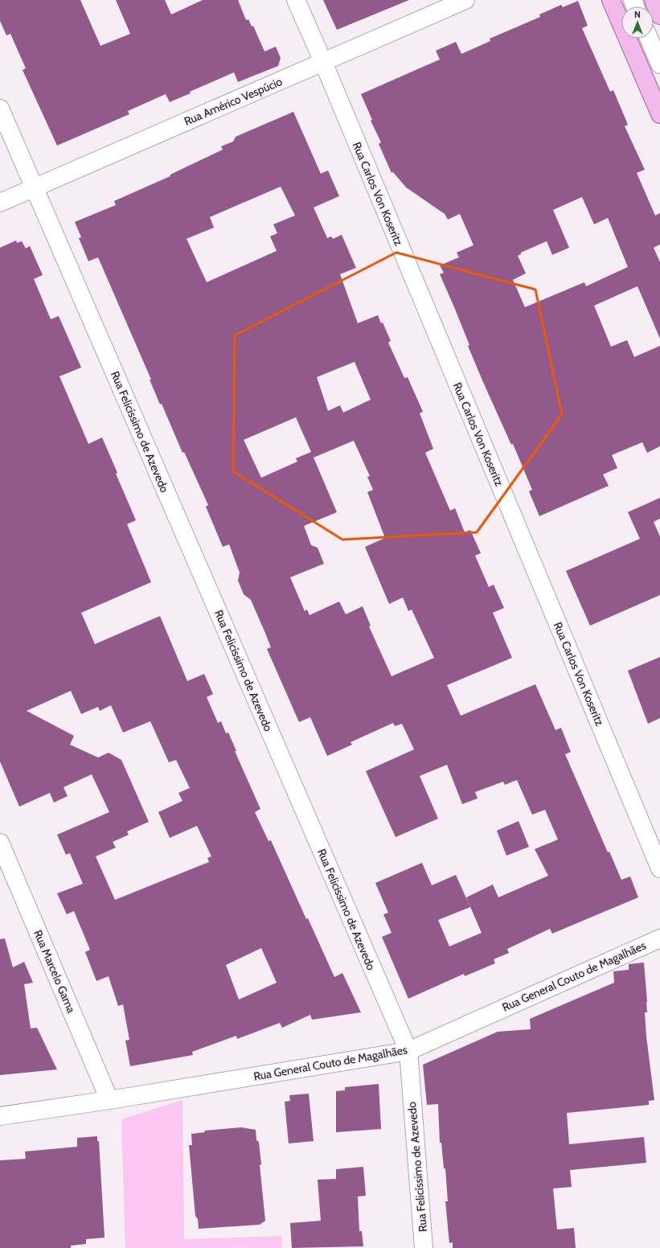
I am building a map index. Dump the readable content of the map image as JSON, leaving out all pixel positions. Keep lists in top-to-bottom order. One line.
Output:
{"streets":{"street":["Rua Américo Vespúcio","Rua Carlos Von Koseritz","Rua Felicíssimo de Azevedo","Rua Marcelo Gama","Rua General Couto de Magalhães"]},"crossings":[["Rua Américo Vespúcio","Rua Carlos Von Koseritz"],["Rua Américo Vespúcio","Rua Felicíssimo de Azevedo"],["Rua Felicíssimo de Azevedo","Rua General Couto de Magalhães"],["Rua Marcelo Gama","Rua General Couto de Magalhães"]],"north":"top"}
